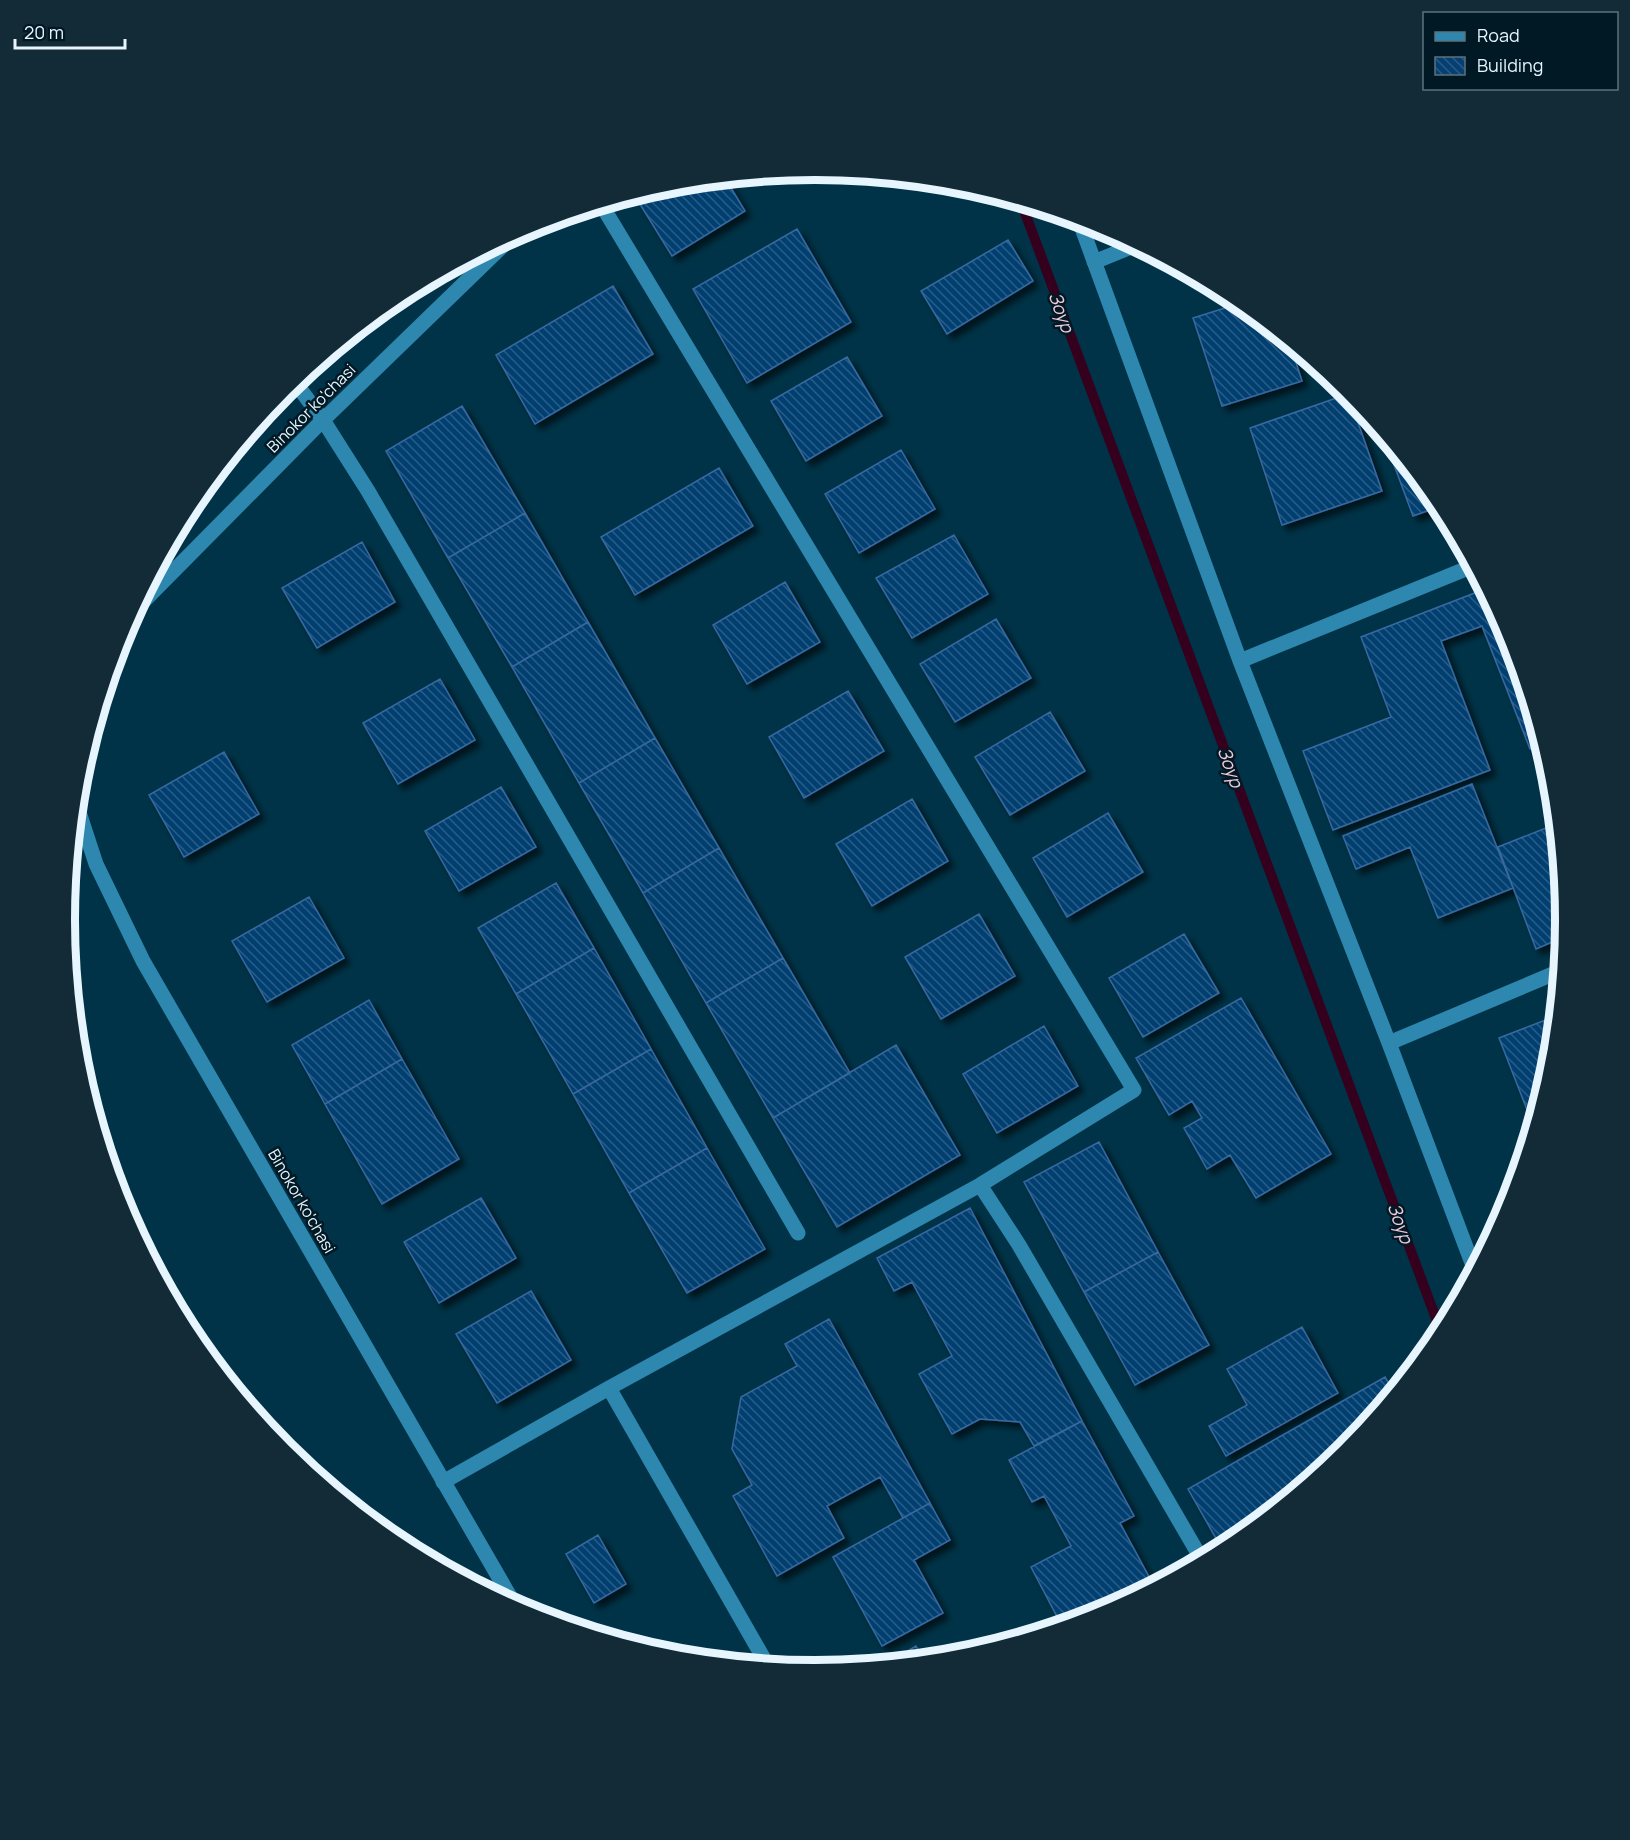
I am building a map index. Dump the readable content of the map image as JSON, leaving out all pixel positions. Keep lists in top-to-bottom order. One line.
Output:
{"streets":{"street":["Binokor ko'chasi"]},"water":["Зоур"],"legend":["Road","Building"],"scale_bar":"20 m"}
